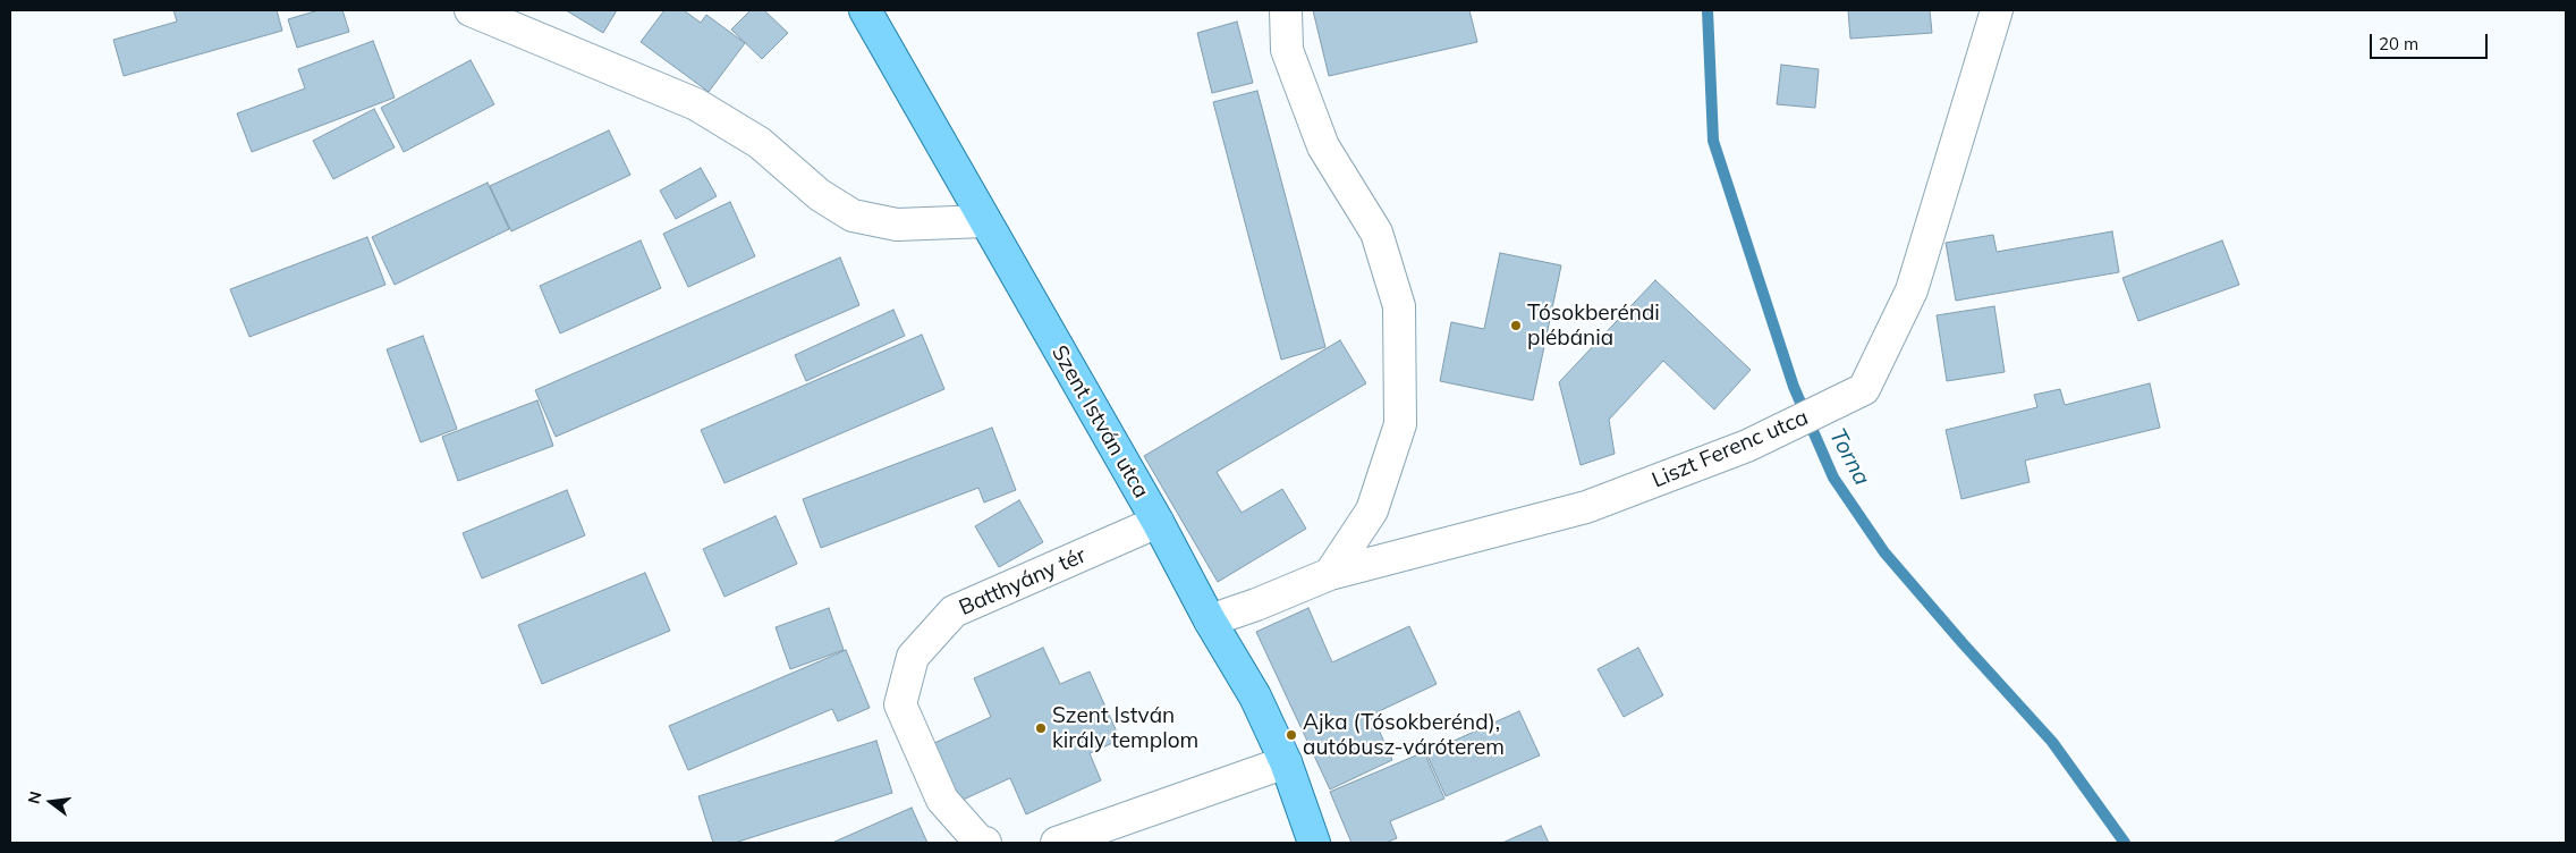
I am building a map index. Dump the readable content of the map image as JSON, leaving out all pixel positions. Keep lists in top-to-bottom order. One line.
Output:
{"streets":{"main road":["Szent István utca"],"street":["Liszt Ferenc utca","Batthyány tér"]},"crossings":[["Szent István utca","Liszt Ferenc utca"],["Szent István utca","Batthyány tér"]],"water":["Torna"],"places":["Tósokberéndi plébánia","Szent István király templom","Ajka (Tósokberénd), autóbusz-váróterem"],"scale_bar":"20 m","north":"left"}
